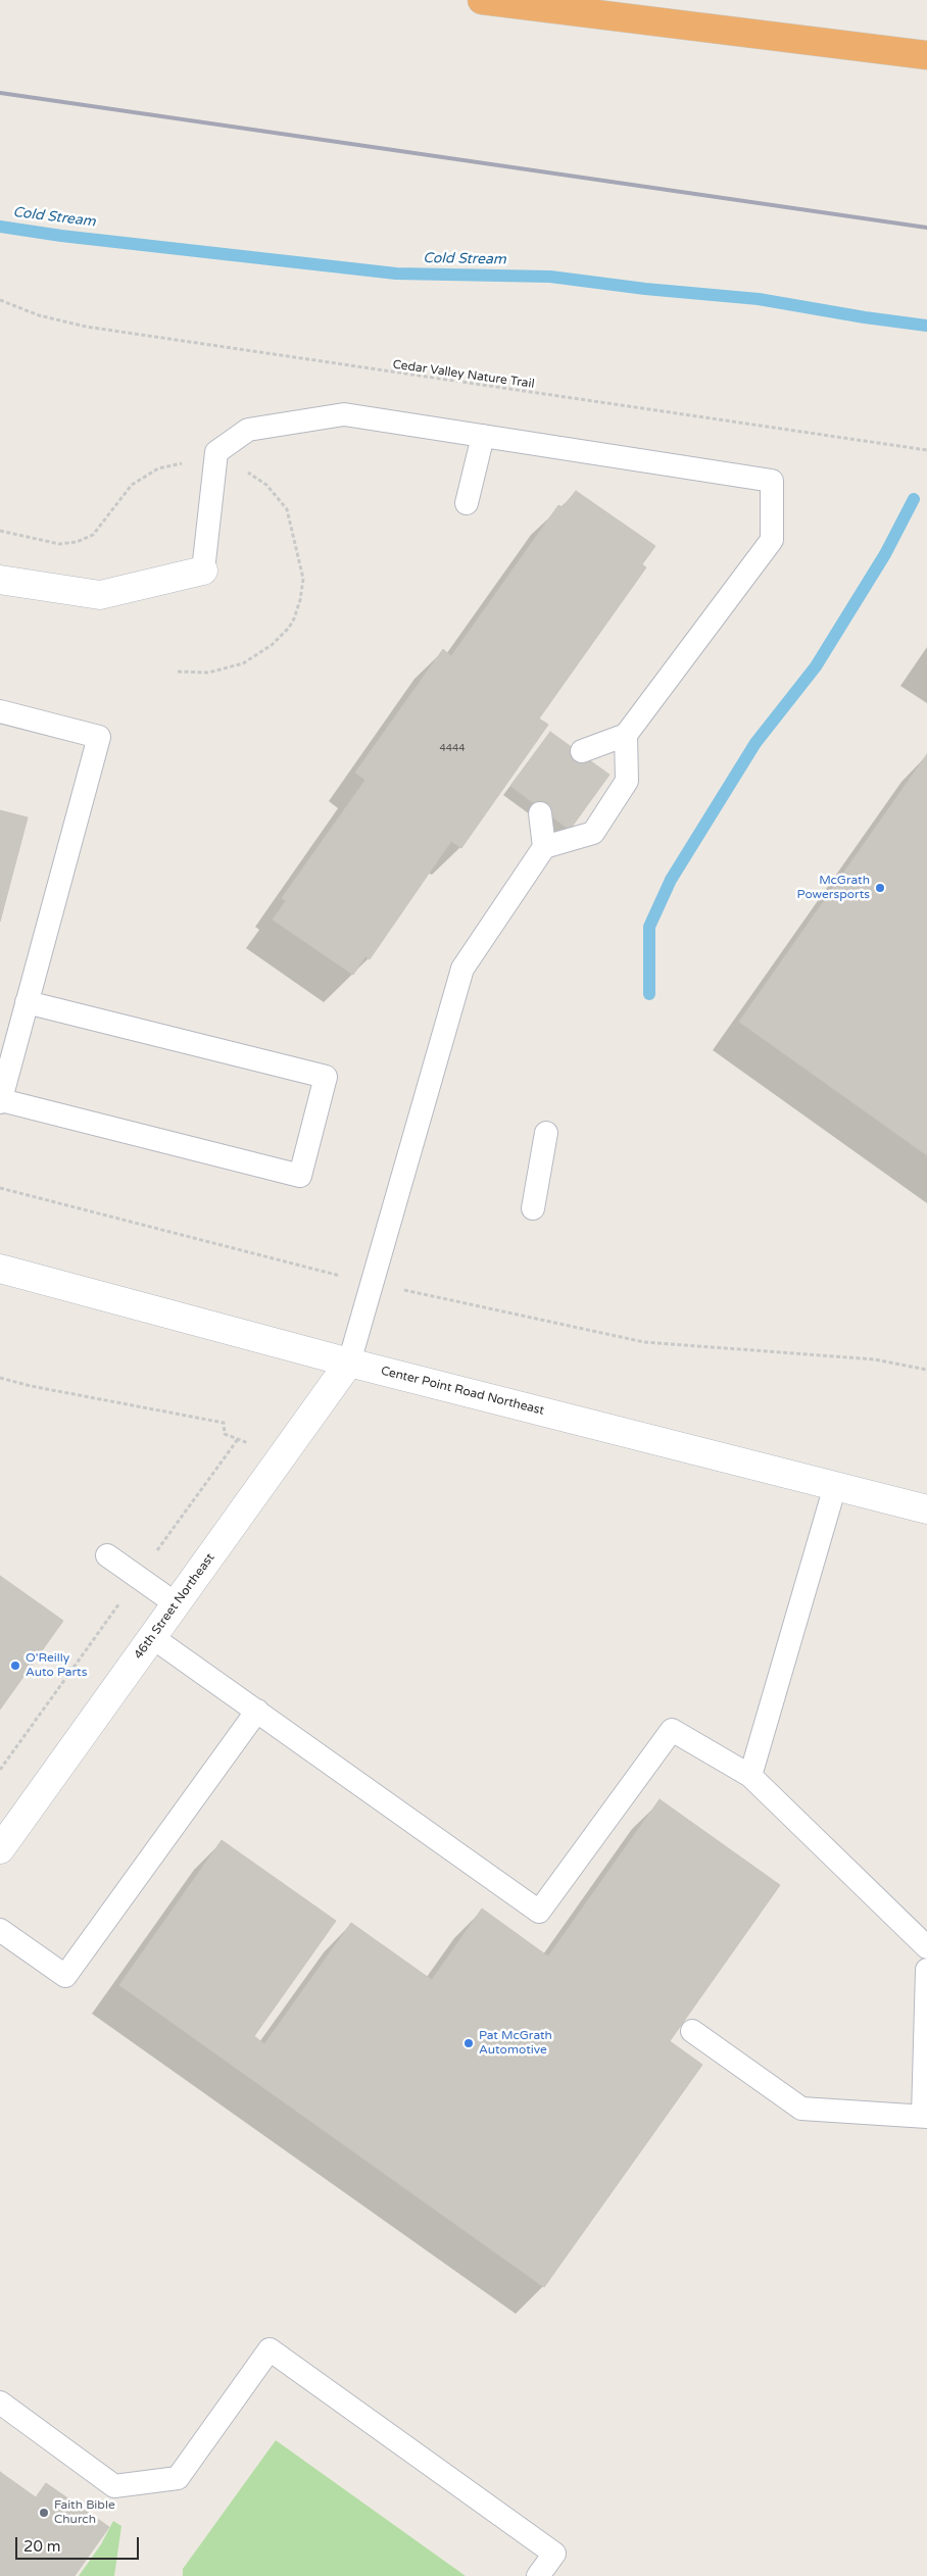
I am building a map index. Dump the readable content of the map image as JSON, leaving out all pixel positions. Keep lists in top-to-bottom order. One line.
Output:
{"streets":{"main road":["Center Point Road Northeast","46th Street Northeast"],"path":["Cedar Valley Nature Trail"]},"crossings":[["Center Point Road Northeast","46th Street Northeast"]],"water":["Cold Stream"],"places":["McGrath Powersports","O'Reilly Auto Parts","Pat McGrath Automotive","Faith Bible Church"],"house_numbers":["4444"],"scale_bar":"20 m"}
